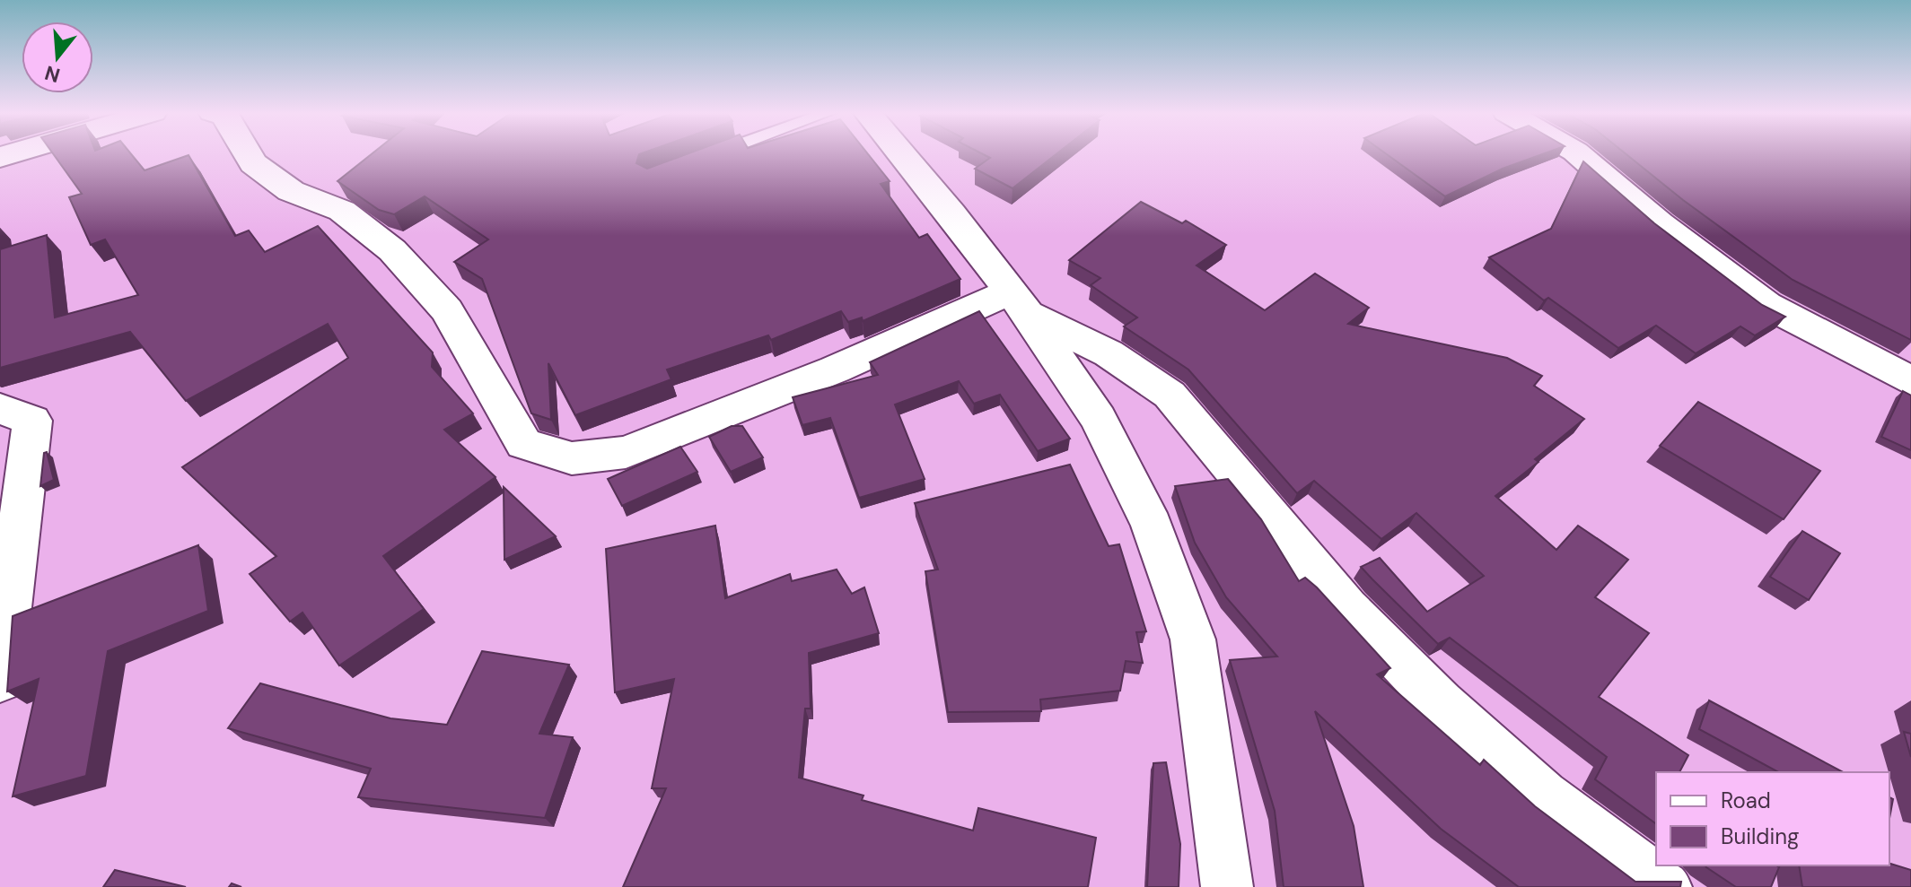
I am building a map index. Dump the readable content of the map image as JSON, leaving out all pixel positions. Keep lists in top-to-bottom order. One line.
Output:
{"legend":["Road","Building"],"north":"bottom"}
